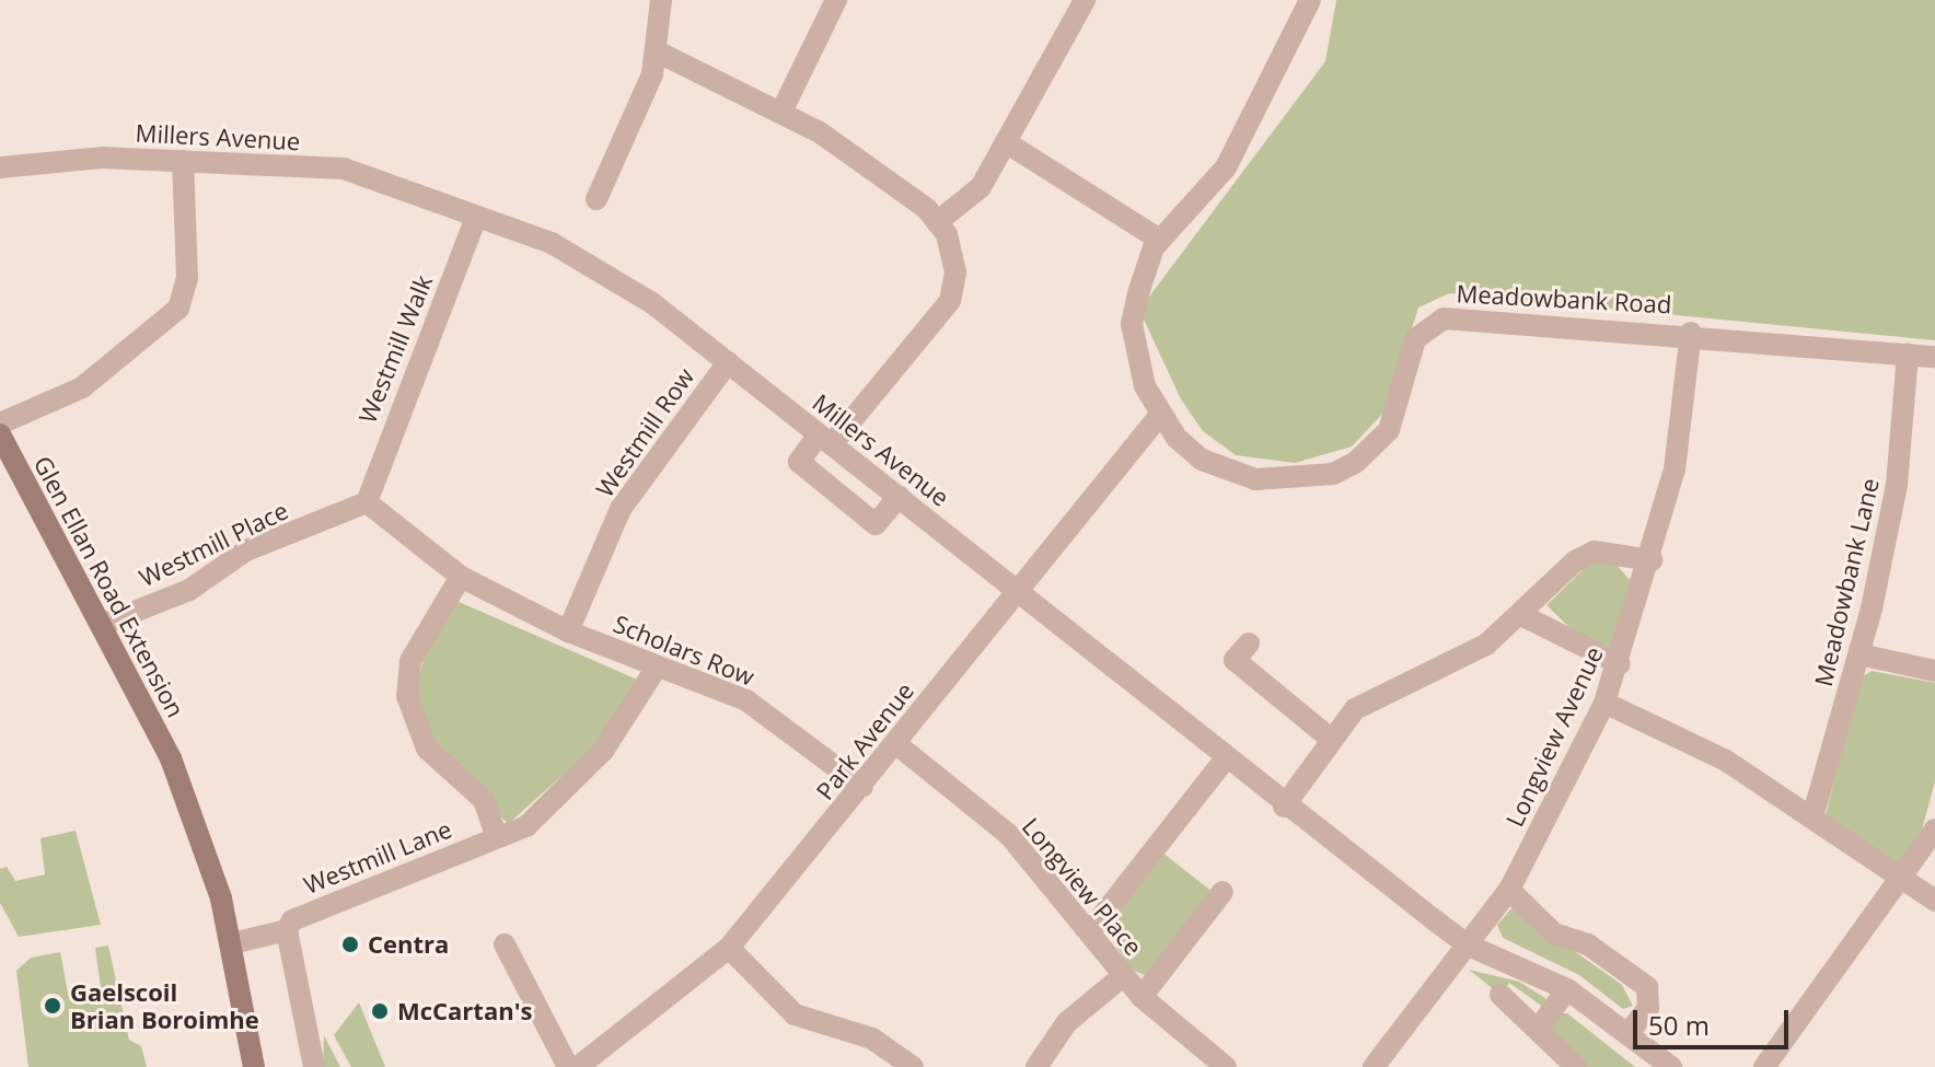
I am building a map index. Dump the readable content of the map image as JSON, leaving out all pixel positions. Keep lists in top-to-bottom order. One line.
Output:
{"streets":{"street":["Millers Avenue","Meadowbank Road","Westmill Walk","Westmill Row","Westmill Place","Meadowbank Lane","Glen Ellan Road Extension","Scholars Row","Longview Avenue","Park Avenue","Westmill Lane","Longview Place"]},"crossings":[["Millers Avenue","Westmill Walk"],["Millers Avenue","Westmill Row"],["Millers Avenue","Longview Avenue"],["Millers Avenue","Park Avenue"],["Meadowbank Road","Meadowbank Lane"],["Meadowbank Road","Longview Avenue"],["Meadowbank Road","Park Avenue"],["Westmill Walk","Westmill Place"],["Westmill Row","Scholars Row"],["Westmill Place","Glen Ellan Road Extension"],["Glen Ellan Road Extension","Westmill Lane"],["Scholars Row","Park Avenue"],["Scholars Row","Westmill Lane"],["Park Avenue","Longview Place"]],"places":["Centra","Gaelscoil Brian Boroimhe","McCartan's"],"scale_bar":"50 m"}
